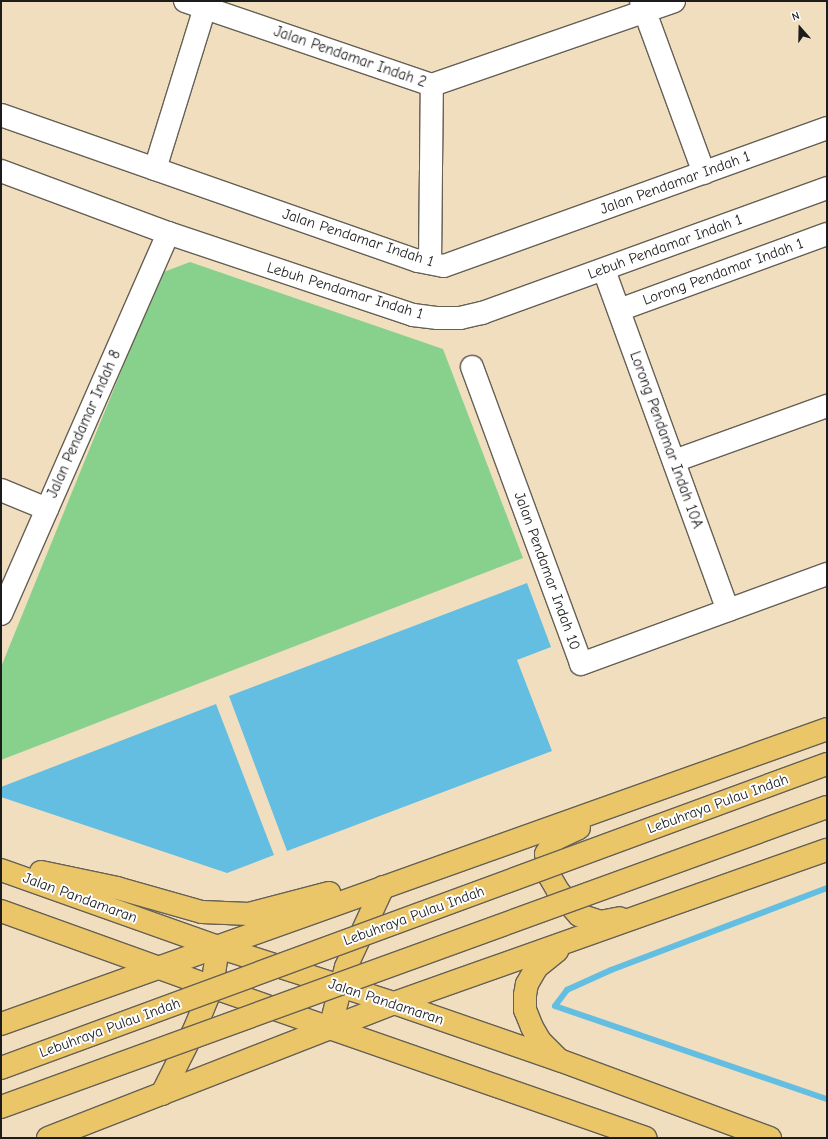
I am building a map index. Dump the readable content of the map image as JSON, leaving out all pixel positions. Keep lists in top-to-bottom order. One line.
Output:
{"streets":{"main road":["Lebuhraya Pulau Indah","Jalan Pandamaran"],"street":["Jalan Pendamar Indah 2","Jalan Pendamar Indah 1","Lebuh Pendamar Indah 1","Lorong Pendamar Indah 1","Jalan Pendamar Indah 8","Lorong Pendamar Indah 10A","Jalan Pendamar Indah 10"]},"crossings":[["Lebuh Pendamar Indah 1","Jalan Pendamar Indah 8"],["Lebuh Pendamar Indah 1","Lorong Pendamar Indah 10A"],["Lorong Pendamar Indah 1","Lorong Pendamar Indah 10A"],["Lorong Pendamar Indah 10A","Jalan Pendamar Indah 10"]],"north":"top"}
